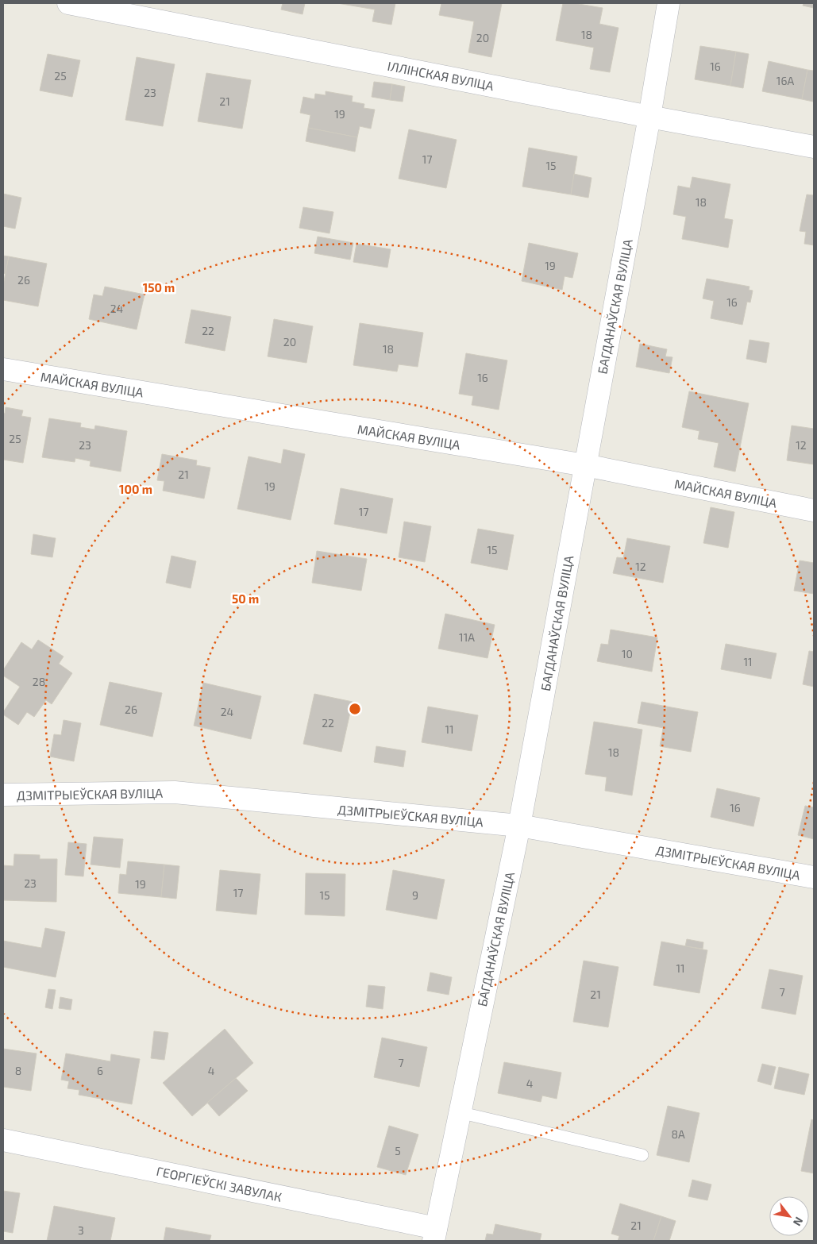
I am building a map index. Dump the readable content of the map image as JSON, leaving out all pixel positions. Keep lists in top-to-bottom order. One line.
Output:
{"streets":{"street":["ІЛЛІНСКАЯ ВУЛІЦА","БАГДАНАЎСКАЯ ВУЛІЦА","МАЙСКАЯ ВУЛІЦА","ДЗМІТРЫЕЎСКАЯ ВУЛІЦА","ГЕОРГІЕЎСКІ ЗАВУЛАК"]},"crossings":[["ІЛЛІНСКАЯ ВУЛІЦА","БАГДАНАЎСКАЯ ВУЛІЦА"],["БАГДАНАЎСКАЯ ВУЛІЦА","МАЙСКАЯ ВУЛІЦА"],["БАГДАНАЎСКАЯ ВУЛІЦА","ДЗМІТРЫЕЎСКАЯ ВУЛІЦА"],["БАГДАНАЎСКАЯ ВУЛІЦА","ГЕОРГІЕЎСКІ ЗАВУЛАК"]],"house_numbers":["18","20","16","25","16А","23","21","19","17","15","18","19","26","16","24","22","20","18","16","25","23","12","21","19","17","15","12","11А","10","11","28","26","24","22","11","18","16","23","19","17","15","9","11","7","21","7","8","6","4","4","8А","5","21","3"],"north":"bottom right","rings":["150 m","100 m","50 m"]}
